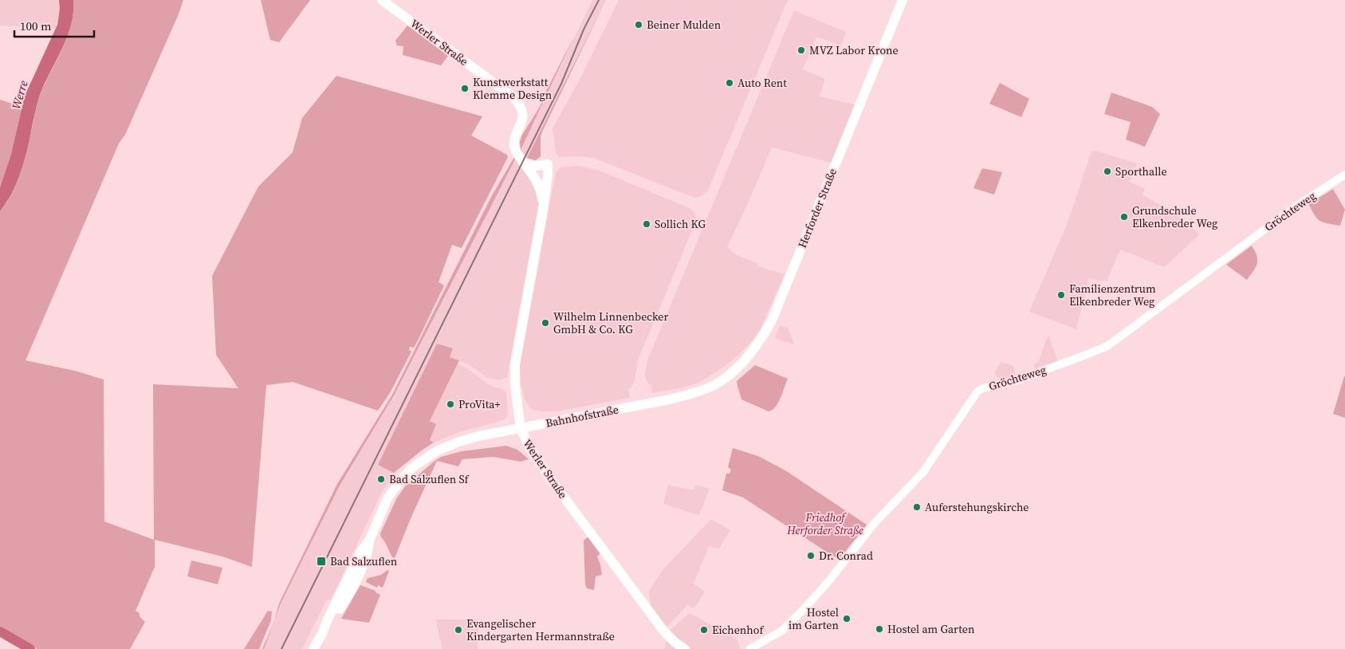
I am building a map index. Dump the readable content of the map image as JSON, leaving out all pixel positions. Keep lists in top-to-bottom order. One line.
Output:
{"streets":{"main road":["Werler Straße","Herforder Straße","Bahnhofstraße"],"street":["Gröchteweg"]},"crossings":[["Werler Straße","Bahnhofstraße"],["Herforder Straße","Bahnhofstraße"]],"water":["Werre"],"parks":["Friedhof Herforder Straße"],"places":{"other":["Beiner Mulden","MVZ Labor Krone","Auto Rent","Kunstwerkstatt Klemme Design","Sporthalle","Grundschule Elkenbreder Weg","Sollich KG","Familienzentrum Elkenbreder Weg","Wilhelm Linnenbecker GmbH & Co. KG","ProVita+","Bad Salzuflen Sf","Auferstehungskirche","Dr. Conrad","Hostel im Garten","Hostel am Garten","Evangelischer Kindergarten Hermannstraße","Eichenhof"],"transit":["Bad Salzuflen"]},"scale_bar":"100 m"}
